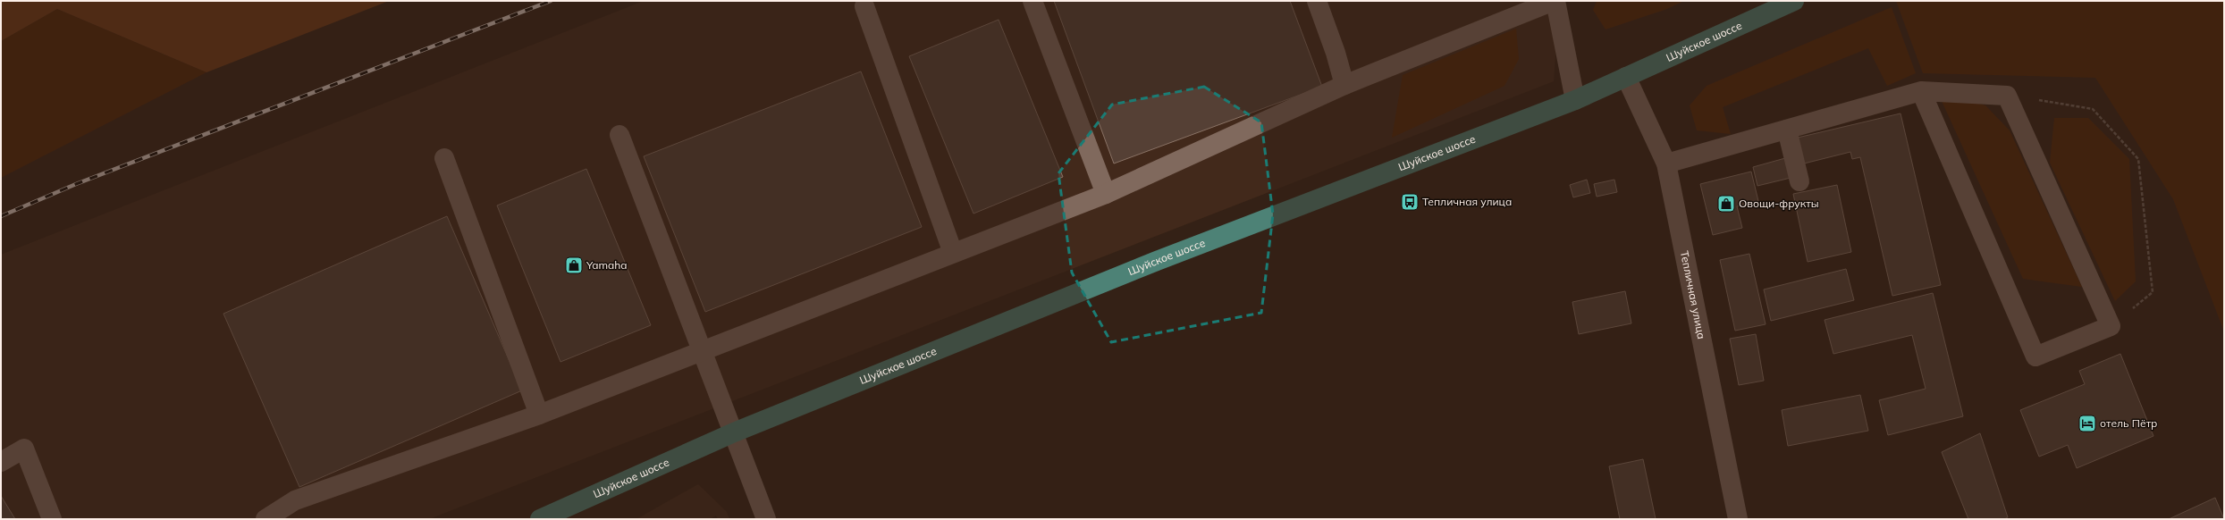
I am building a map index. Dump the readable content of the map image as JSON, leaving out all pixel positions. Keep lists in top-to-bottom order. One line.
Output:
{"streets":{"main road":["Шуйское шоссе"],"street":["Тепличная улица"]},"crossings":[["Шуйское шоссе","Тепличная улица"]],"places":{"bus stop":["Тепличная улица"],"shop":["Овощи-фрукты","Yamaha"],"hotel":["отель Пётр"]}}
